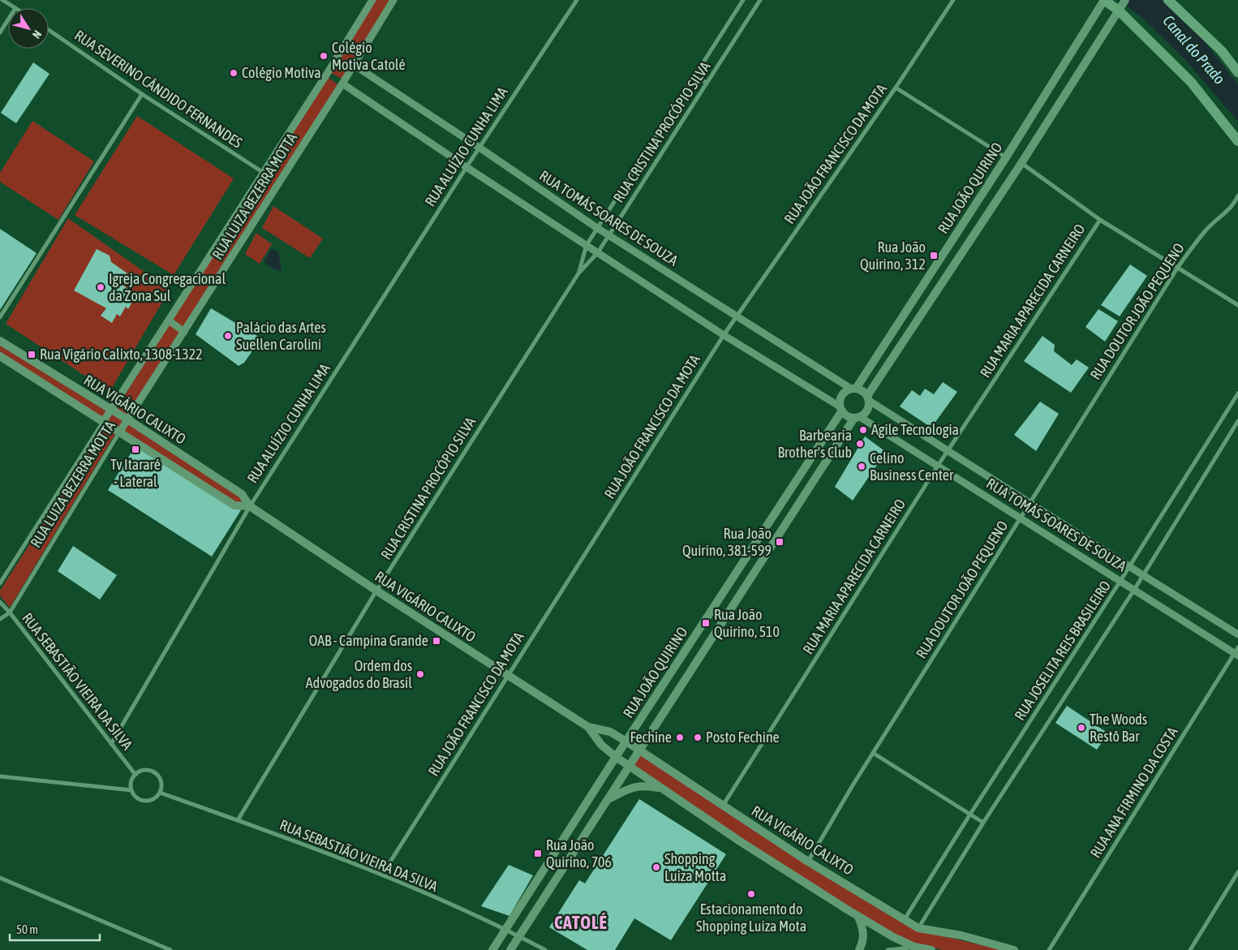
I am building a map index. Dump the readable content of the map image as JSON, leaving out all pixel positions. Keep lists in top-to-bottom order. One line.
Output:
{"streets":{"main road":["RUA JOÃO QUIRINO","RUA VIGÁRIO CALIXTO"],"street":["RUA SEVERINO CÂNDIDO FERNANDES","RUA CRISTINA PROCÓPIO SILVA","RUA ALUÍZIO CUNHA LIMA","RUA JOÃO FRANCISCO DA MOTA","RUA LUIZA BEZERRA MOTTA","RUA TOMÁS SOARES DE SOUZA","RUA MARIA APARECIDA CARNEIRO","RUA DOUTOR JOÃO PEQUENO","RUA JOSELITA REIS BRASILEIRO","RUA SEBASTIÃO VIEIRA DA SILVA","RUA ANA FIRMINO DA COSTA"]},"crossings":[["RUA SEVERINO CÂNDIDO FERNANDES","RUA LUIZA BEZERRA MOTTA"],["RUA CRISTINA PROCÓPIO SILVA","RUA TOMÁS SOARES DE SOUZA"],["RUA CRISTINA PROCÓPIO SILVA","RUA VIGÁRIO CALIXTO"],["RUA CRISTINA PROCÓPIO SILVA","RUA SEBASTIÃO VIEIRA DA SILVA"],["RUA ALUÍZIO CUNHA LIMA","RUA TOMÁS SOARES DE SOUZA"],["RUA ALUÍZIO CUNHA LIMA","RUA VIGÁRIO CALIXTO"],["RUA ALUÍZIO CUNHA LIMA","RUA SEBASTIÃO VIEIRA DA SILVA"],["RUA JOÃO FRANCISCO DA MOTA","RUA TOMÁS SOARES DE SOUZA"],["RUA JOÃO FRANCISCO DA MOTA","RUA VIGÁRIO CALIXTO"],["RUA JOÃO FRANCISCO DA MOTA","RUA SEBASTIÃO VIEIRA DA SILVA"],["RUA JOÃO QUIRINO","RUA TOMÁS SOARES DE SOUZA"],["RUA JOÃO QUIRINO","RUA VIGÁRIO CALIXTO"],["RUA JOÃO QUIRINO","RUA SEBASTIÃO VIEIRA DA SILVA"],["RUA LUIZA BEZERRA MOTTA","RUA TOMÁS SOARES DE SOUZA"],["RUA LUIZA BEZERRA MOTTA","RUA VIGÁRIO CALIXTO"],["RUA LUIZA BEZERRA MOTTA","RUA SEBASTIÃO VIEIRA DA SILVA"],["RUA TOMÁS SOARES DE SOUZA","RUA MARIA APARECIDA CARNEIRO"],["RUA TOMÁS SOARES DE SOUZA","RUA DOUTOR JOÃO PEQUENO"],["RUA TOMÁS SOARES DE SOUZA","RUA JOSELITA REIS BRASILEIRO"],["RUA TOMÁS SOARES DE SOUZA","RUA ANA FIRMINO DA COSTA"],["RUA MARIA APARECIDA CARNEIRO","RUA VIGÁRIO CALIXTO"],["RUA DOUTOR JOÃO PEQUENO","RUA VIGÁRIO CALIXTO"],["RUA VIGÁRIO CALIXTO","RUA JOSELITA REIS BRASILEIRO"]],"districts":["CATOLÉ"],"water":["Canal do Prado"],"places":{"other":["Colégio Motiva Catolé","Colégio Motiva","Igreja Congregacional da Zona Sul","Palácio das Artes Suellen Carolini","Agile Tecnologia","Barbearia Brother's Club","Celino Business Center","Ordem dos Advogados do Brasil","The Woods Restô Bar","Fechine","Posto Fechine","Shopping Luiza Motta","Estacionamento do Shopping Luiza Mota"],"transit":["Rua João Quirino, 312","Rua Vigário Calixto, 1308-1322","Tv Itararé - Lateral","Rua João Quirino, 381-599","Rua João Quirino, 510","OAB - Campina Grande","Rua João Quirino, 706"]},"scale_bar":"50 m","north":"bottom right"}
